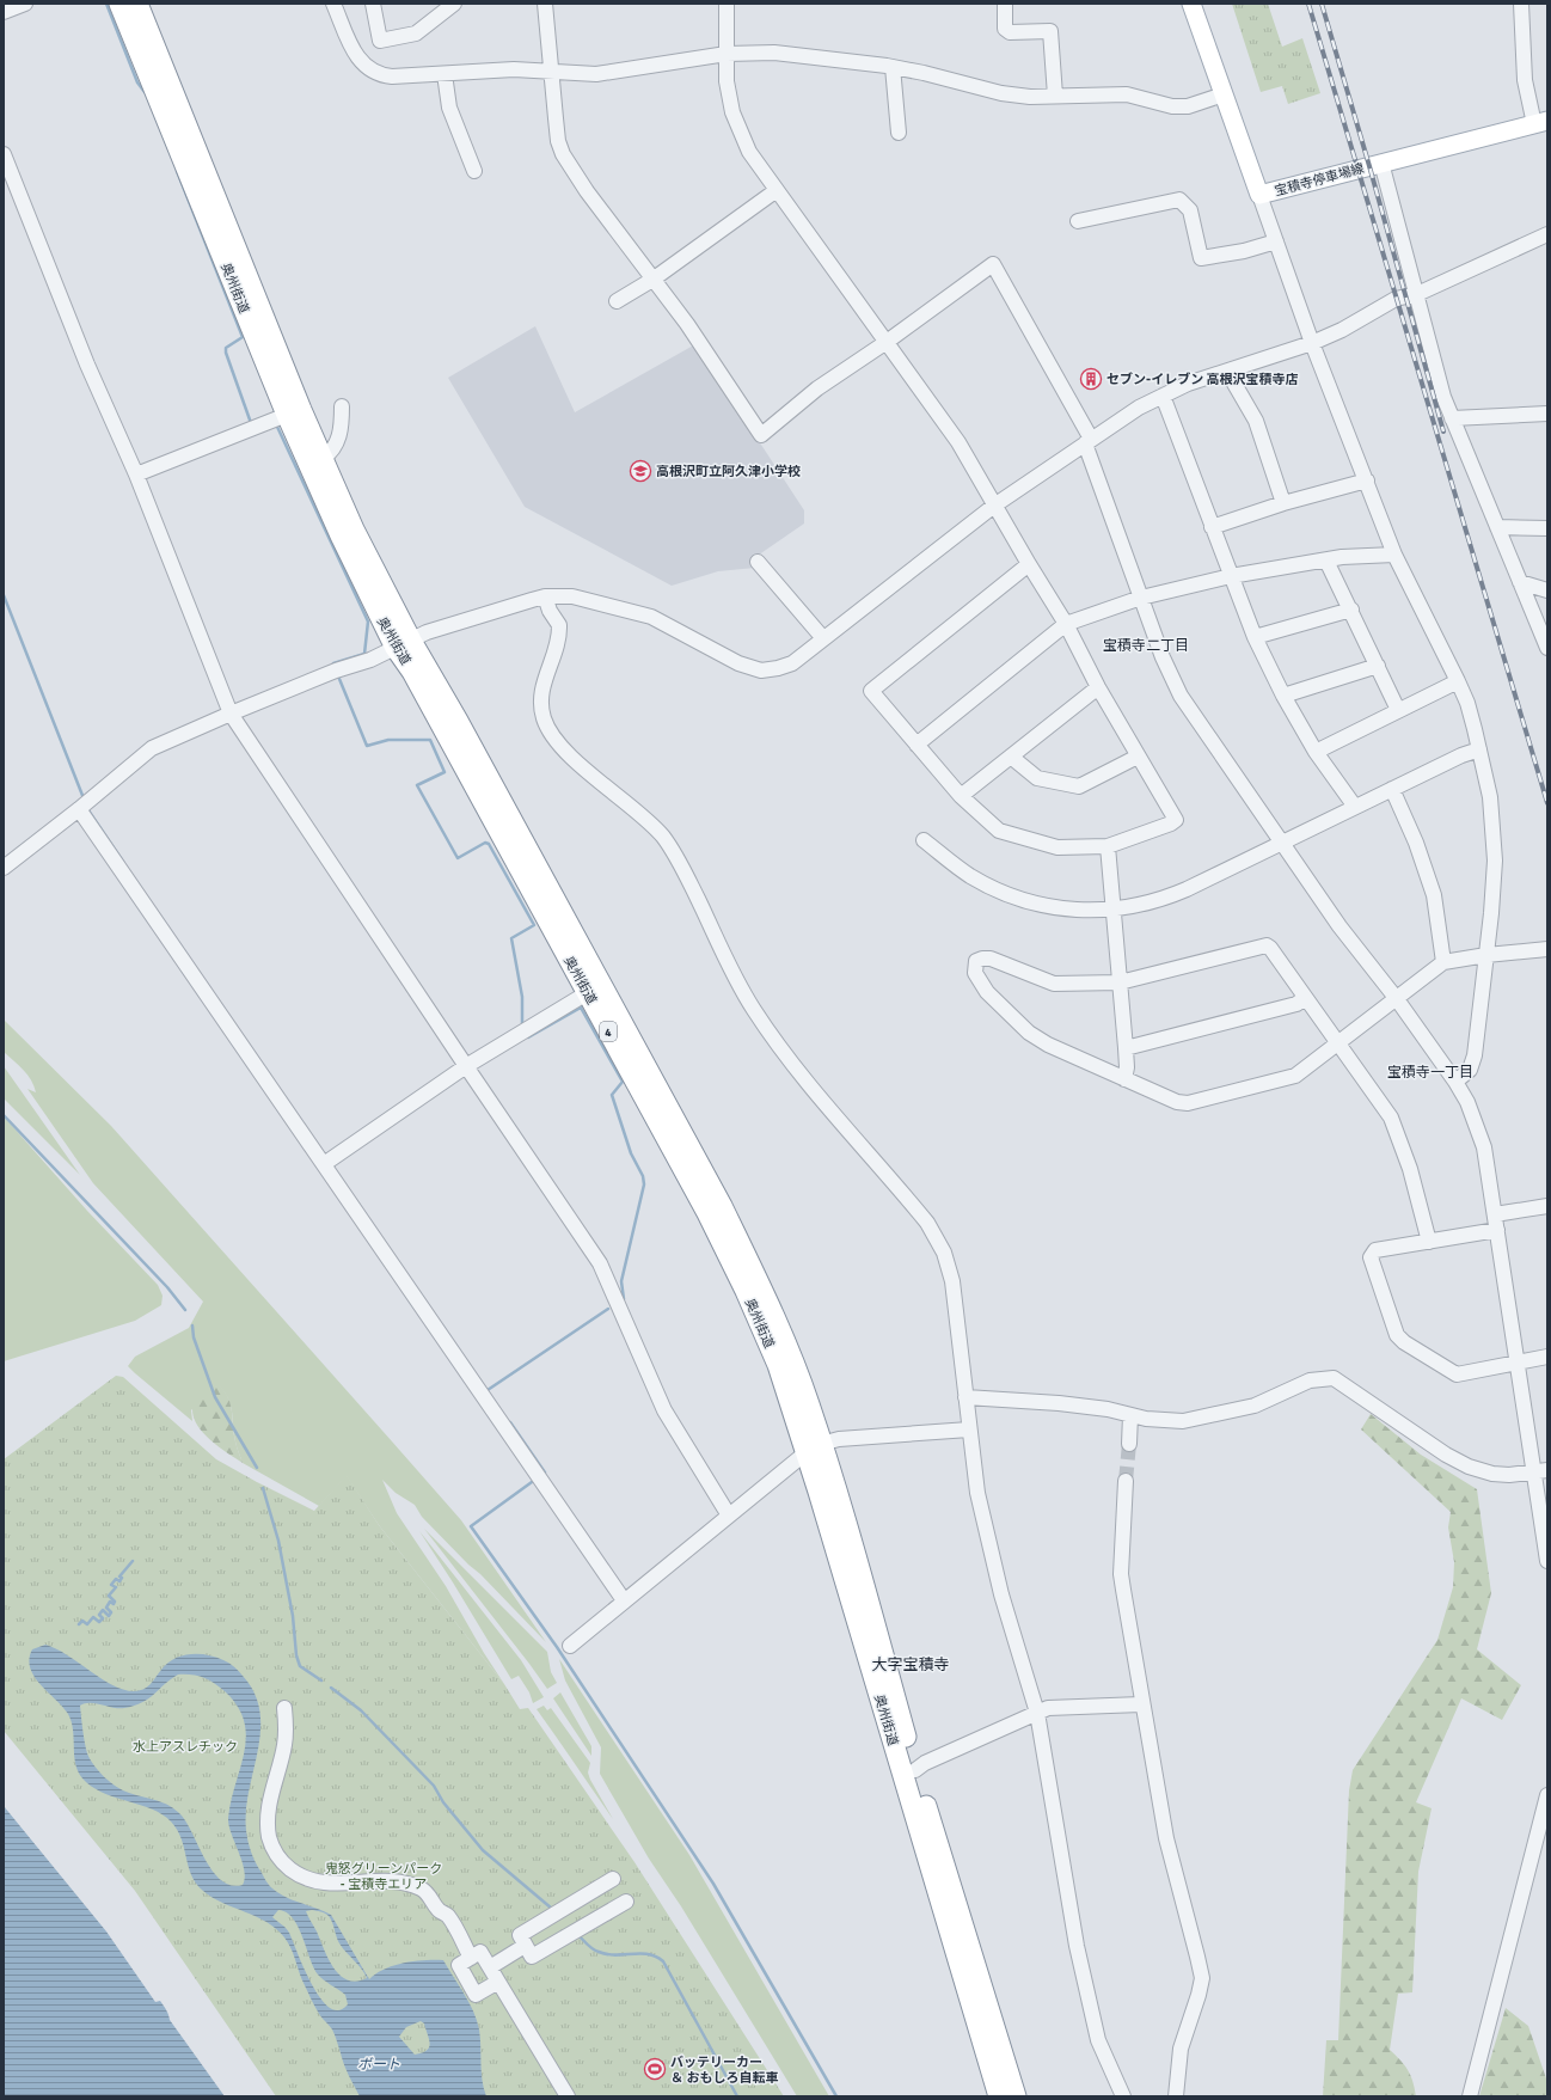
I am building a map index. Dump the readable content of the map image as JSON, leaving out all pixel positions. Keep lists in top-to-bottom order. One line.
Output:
{"streets":{"highway":["奥州街道","4"],"main road":["宝積寺停車場線"]},"districts":["宝積寺二丁目","宝積寺一丁目","大字宝積寺"],"water":["ボート"],"parks":["水上アスレチック","鬼怒グリーンパーク - 宝積寺エリア"],"places":{"building":["セブン-イレブン 高根沢宝積寺店"],"school or university":["高根沢町立阿久津小学校"],"sports":["バッテリーカー ＆ おもしろ自転車"]}}
